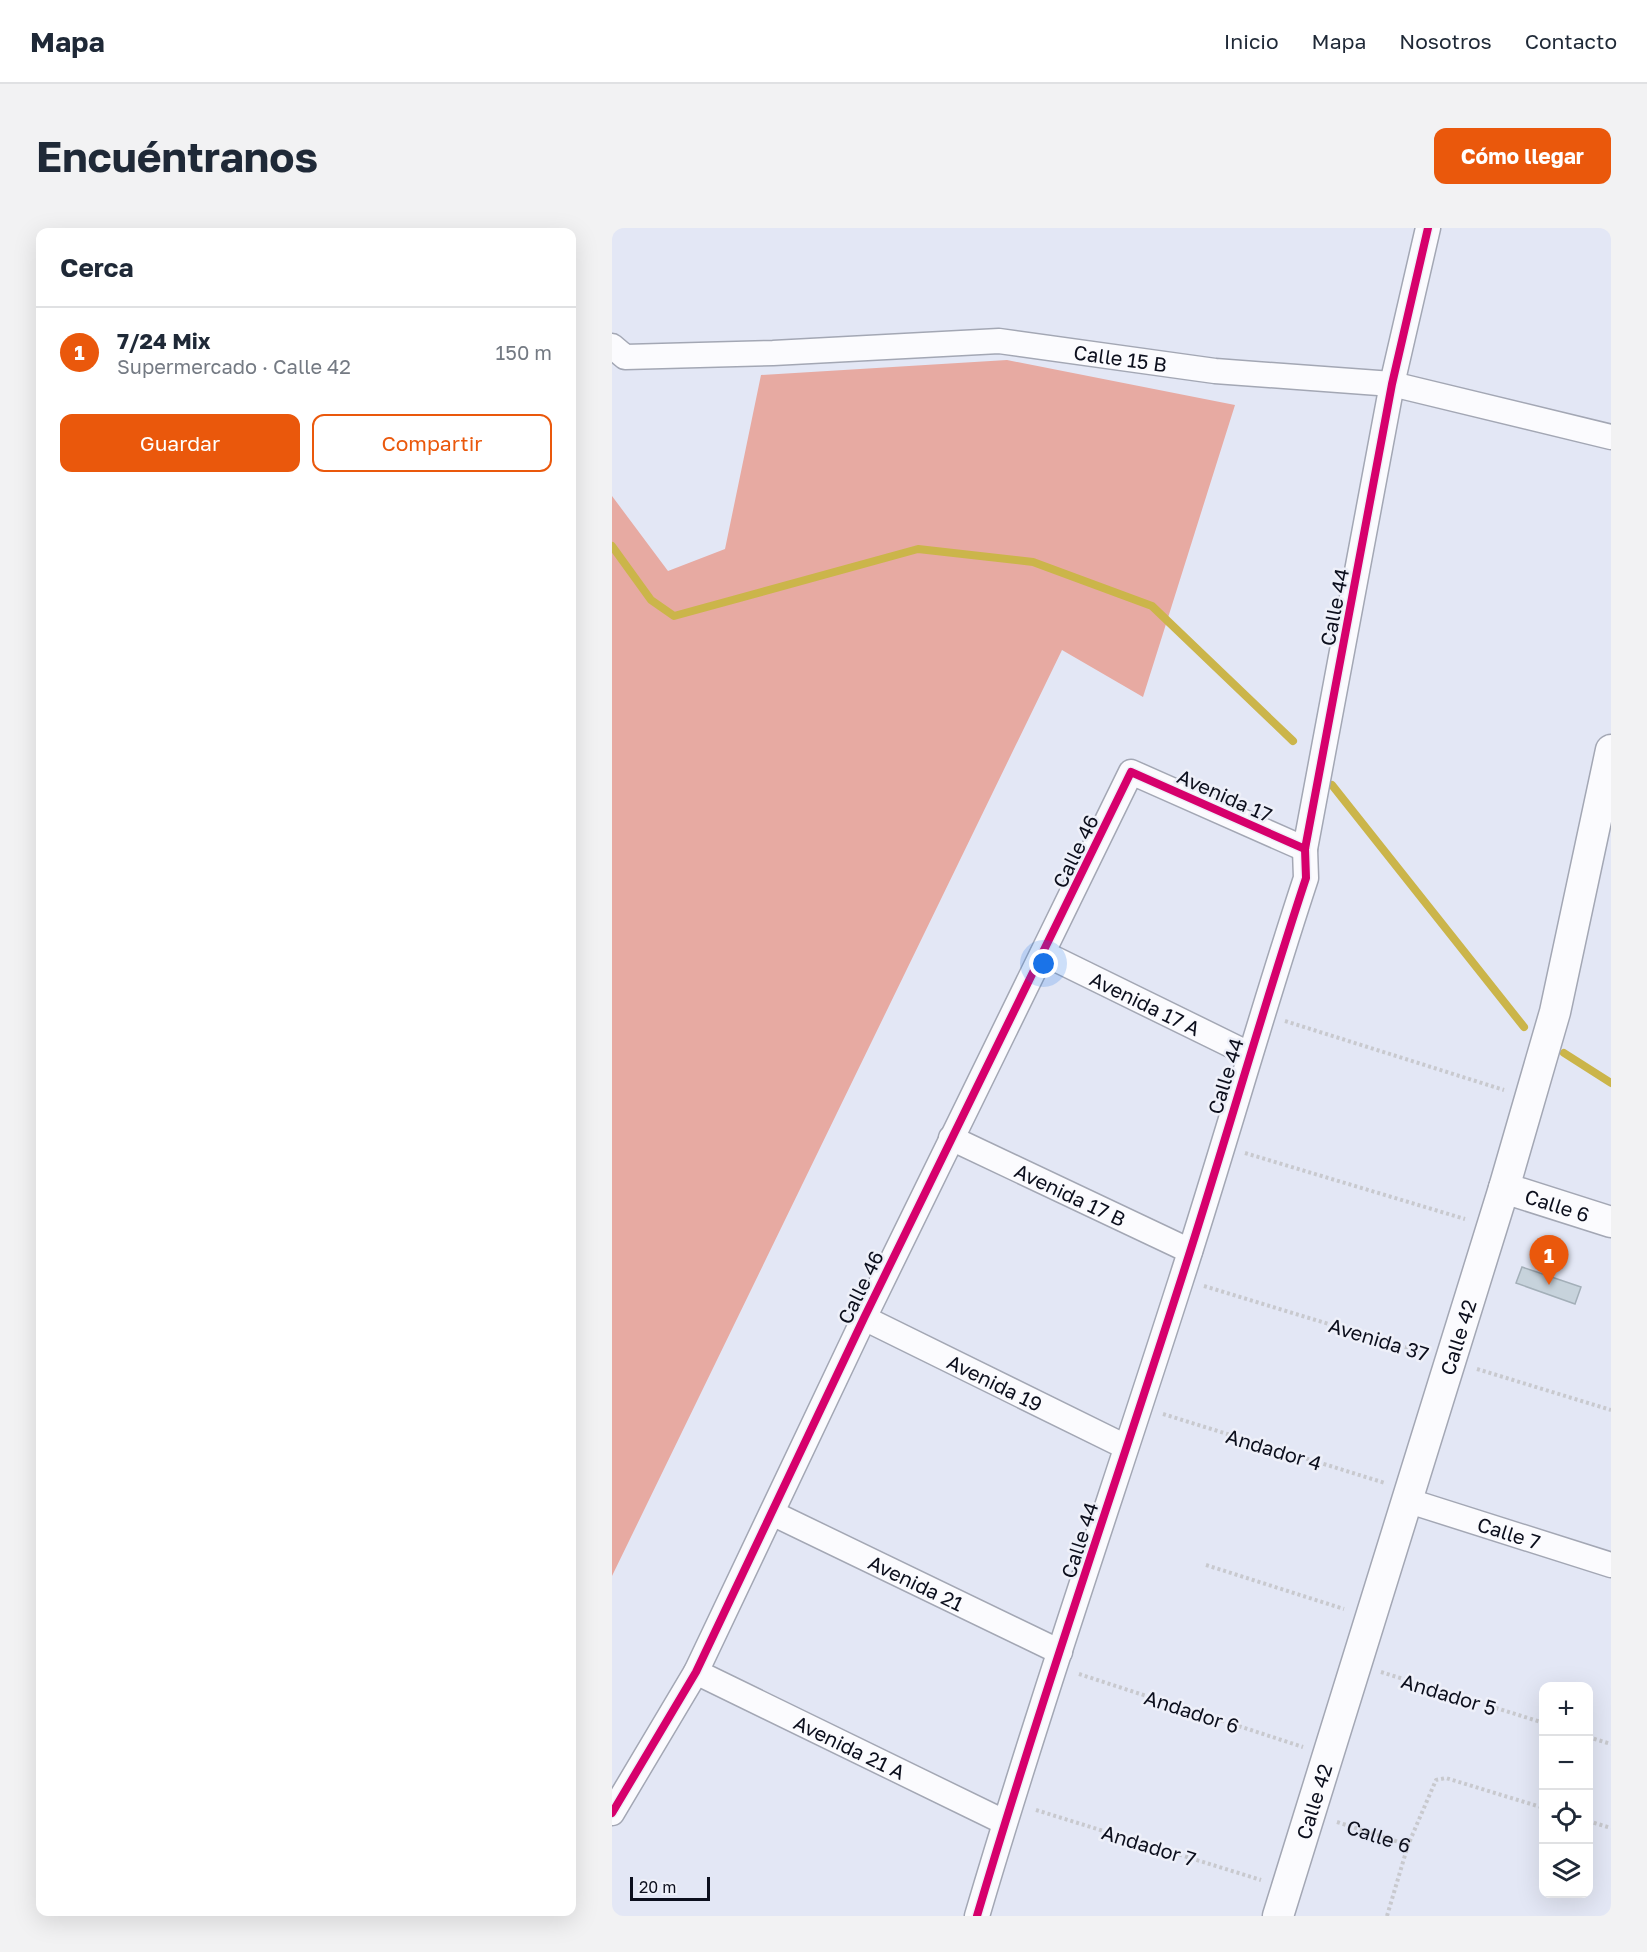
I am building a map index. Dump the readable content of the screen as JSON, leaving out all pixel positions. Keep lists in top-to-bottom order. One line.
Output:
{"streets":{"street":["Calle 15 B","Calle 44","Avenida 17","Calle 46","Avenida 17 A","Avenida 17 B","Calle 6","Calle 42","Avenida 19","Calle 7","Avenida 21","Avenida 21 A"],"path":["Avenida 37","Andador 4","Andador 5","Andador 6","Andador 7"]},"crossings":[["Calle 15 B","Calle 44"],["Calle 44","Avenida 17"],["Calle 44","Avenida 17 A"],["Calle 44","Avenida 17 B"],["Calle 44","Avenida 37"],["Calle 44","Avenida 19"],["Calle 44","Andador 4"],["Calle 44","Avenida 21"],["Calle 44","Andador 6"],["Calle 44","Avenida 21 A"],["Calle 44","Andador 7"],["Avenida 17","Calle 46"],["Calle 46","Avenida 17 A"],["Calle 46","Avenida 17 B"],["Calle 46","Avenida 19"],["Calle 46","Avenida 21"],["Calle 46","Avenida 21 A"],["Calle 6","Calle 42"],["Calle 42","Avenida 37"],["Calle 42","Andador 4"],["Calle 42","Calle 7"],["Calle 42","Andador 5"],["Calle 42","Andador 6"],["Calle 42","Andador 7"],["Andador 4","Calle 7"],["Avenida 21","Andador 6"],["Avenida 21 A","Andador 7"]],"scale_bar":"20 m","page":{"header":"Mapa","nav":["Inicio","Mapa","Nosotros","Contacto"],"buttons":["Cómo llegar",["Guardar","Compartir"]],"title":"Encuéntranos","heading":"Cerca","list":[{"mark":"1","name":"7/24 Mix","note":"Supermercado · Calle 42","value":"150 m"}],"pins":"1","map_buttons":["+","−"],"scale":"20 m"}}
